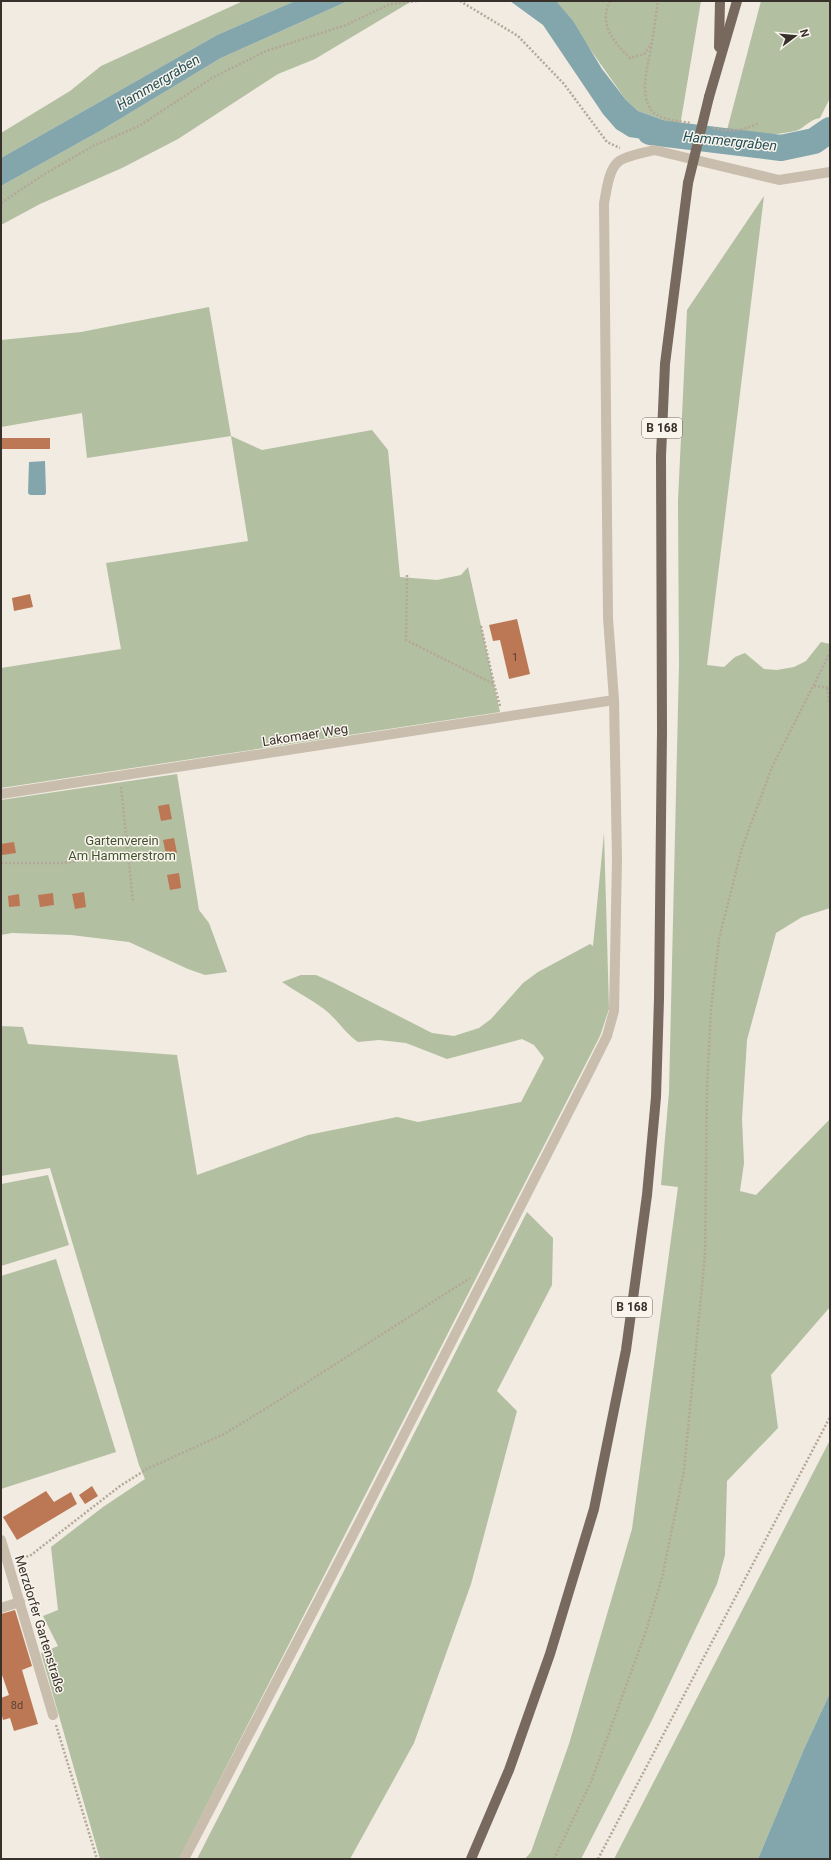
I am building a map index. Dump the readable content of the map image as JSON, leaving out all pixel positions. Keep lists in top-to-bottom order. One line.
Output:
{"streets":{"main road":["B 168"],"street":["Lakomaer Weg","Merzdorfer Gartenstraße"]},"water":["Hammergraben"],"parks":["Gartenverein Am Hammerstrom"],"house_numbers":["1","8d"],"north":"right"}
